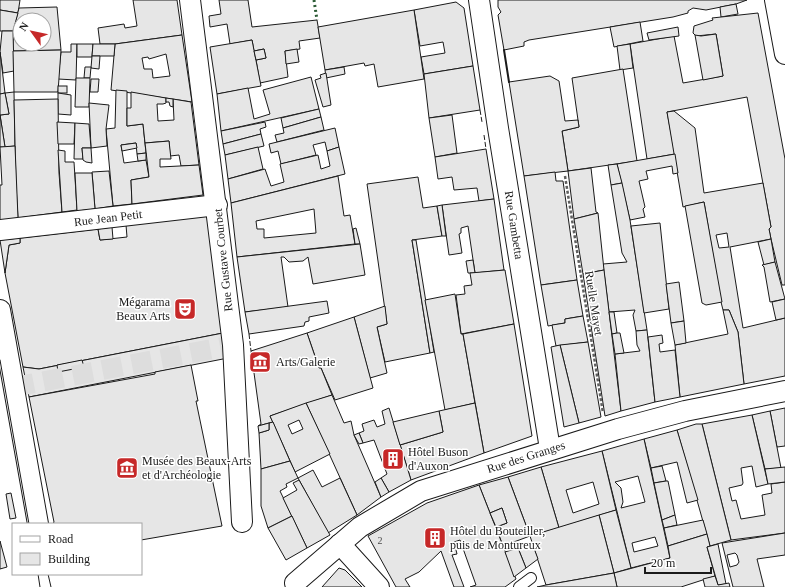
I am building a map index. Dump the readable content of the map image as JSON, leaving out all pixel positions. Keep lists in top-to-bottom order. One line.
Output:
{"streets":{"street":["Rue Jean Petit","Rue Gambetta","Rue Gustave Courbet","Rue des Granges"],"path":["Ruelle Mayet"]},"crossings":[["Rue Jean Petit","Rue Gustave Courbet"],["Rue Gambetta","Rue des Granges"],["Ruelle Mayet","Rue des Granges"]],"places":{"theatre":["Mégarama Beaux Arts"],"museum":["Arts/Galerie","Musée des Beaux-Arts et d'Archéologie"],"building":["Hôtel Buson d'Auxon","Hôtel du Bouteiller, puis de Montureux"]},"house_numbers":["2"],"legend":["Road","Building"],"scale_bar":"20 m","north":"top left"}
